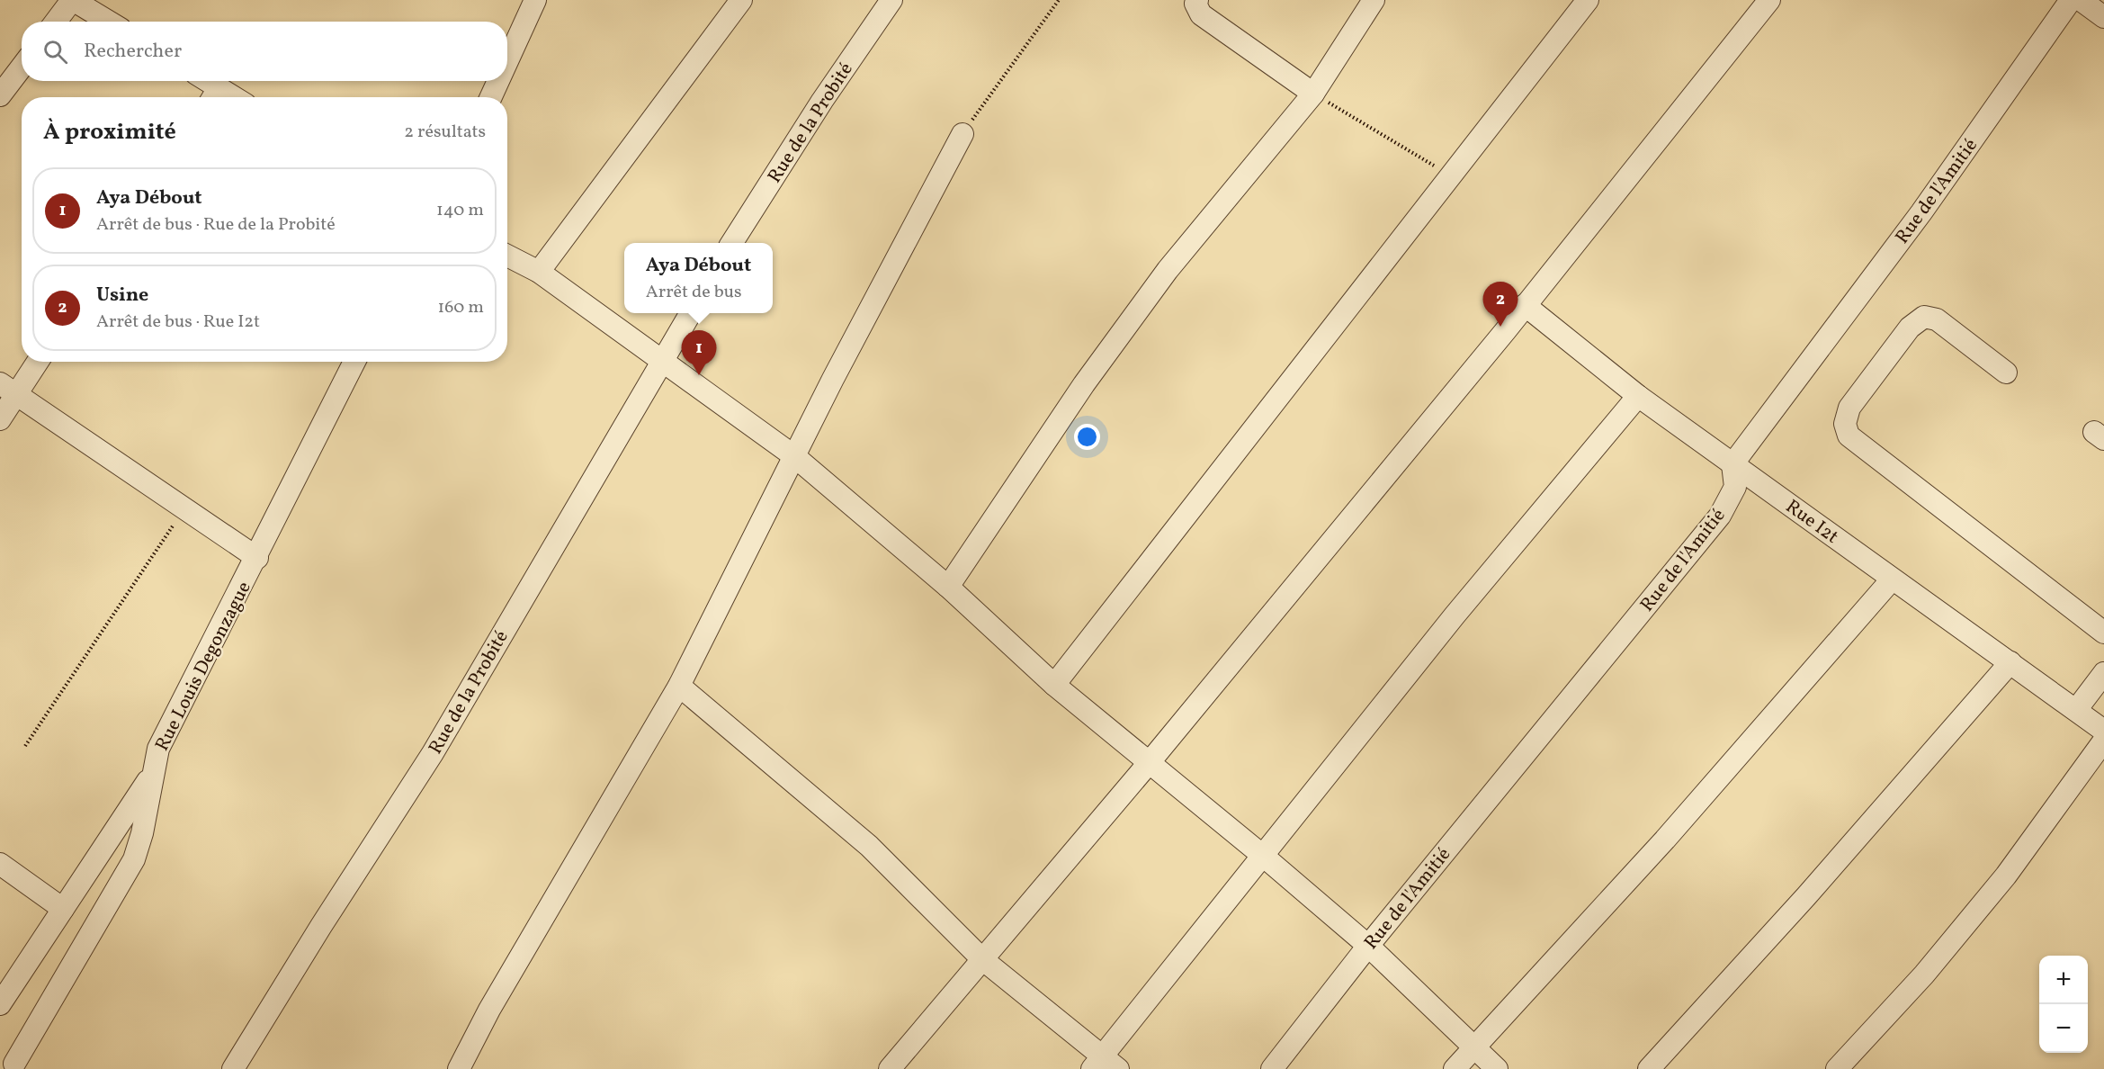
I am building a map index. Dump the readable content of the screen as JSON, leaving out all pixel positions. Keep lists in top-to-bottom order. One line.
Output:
{"streets":{"street":["Rue de la Probité","Rue de l'Amitié","Rue I2t","Rue Louis Degonzague"]},"crossings":[["Rue de l'Amitié","Rue I2t"]],"page":{"search":"Rechercher","heading":["À proximité","2 résultats"],"list":[{"mark":"1","name":"Aya Débout","note":"Arrêt de bus · Rue de la Probité","value":"140 m"},{"mark":"2","name":"Usine","note":"Arrêt de bus · Rue I2t","value":"160 m"}],"popup":["Aya Débout","Arrêt de bus"],"pins":["2","1"],"map_buttons":["+","−"]}}
